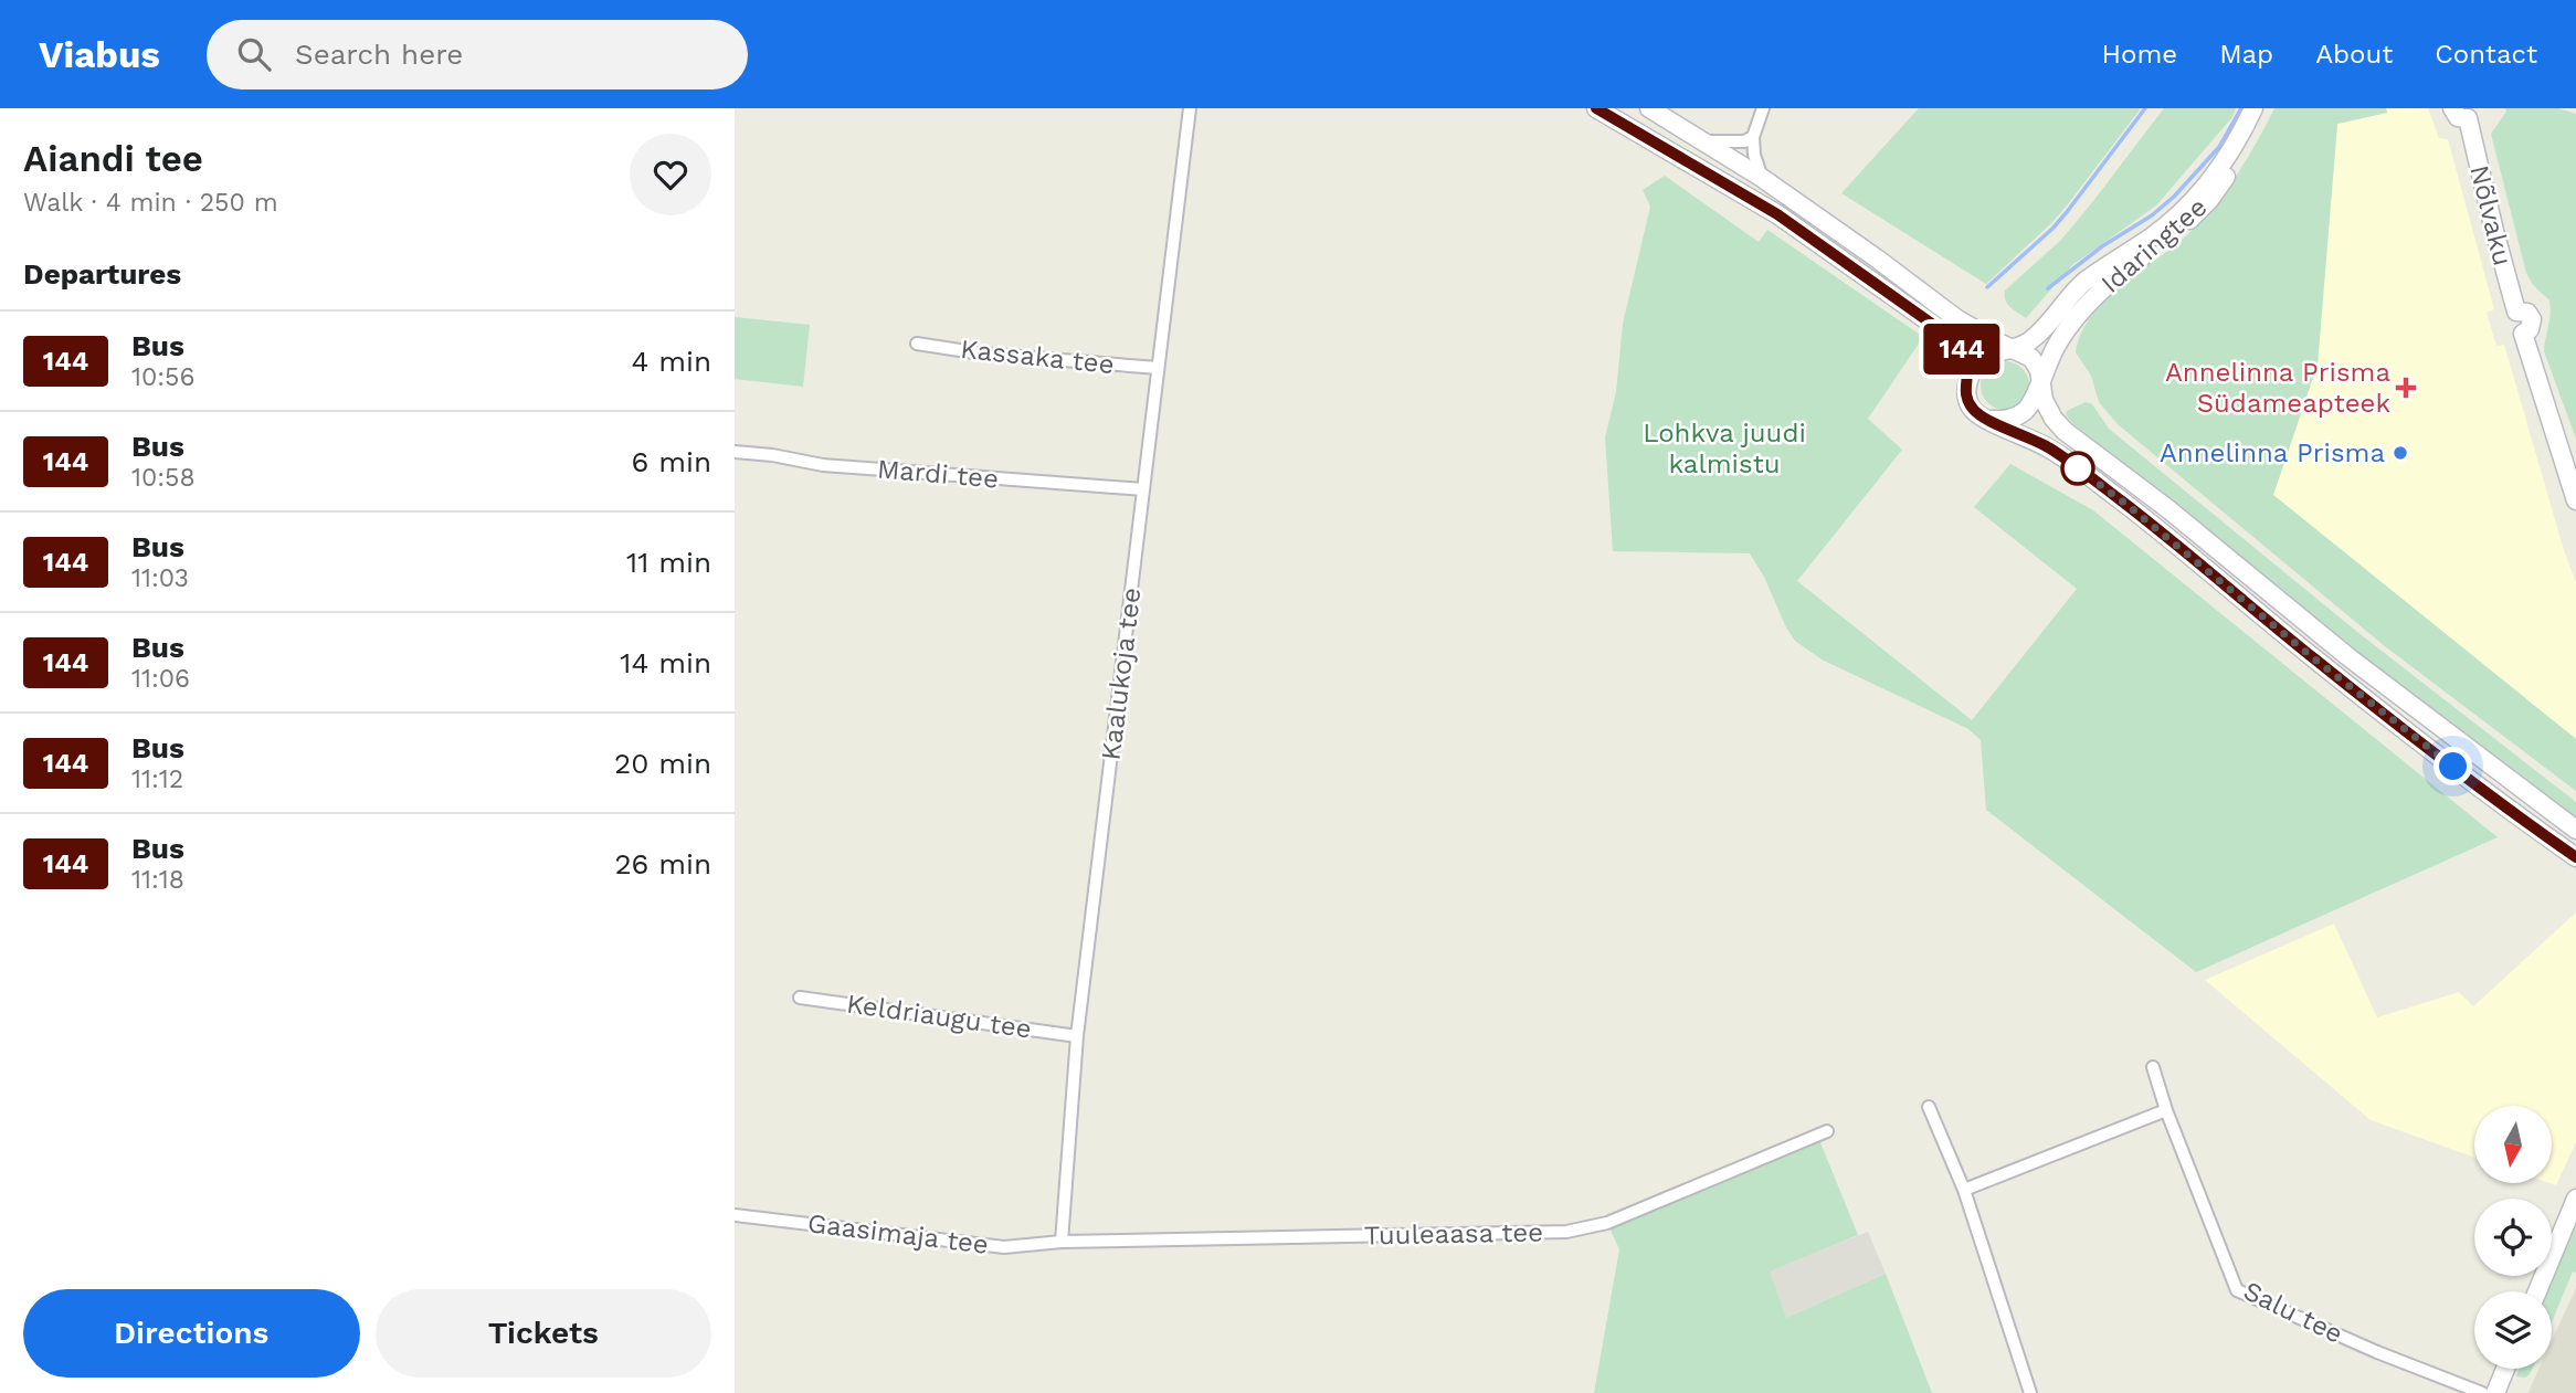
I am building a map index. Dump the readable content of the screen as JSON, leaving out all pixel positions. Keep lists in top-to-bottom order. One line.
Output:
{"streets":{"main road":["Nõlvaku","Idaringtee"],"street":["Kassaka tee","Mardi tee","Kaalukoja tee","Keldriaugu tee","Gaasimaja tee","Tuuleaasa tee","Salu tee"]},"crossings":[["Kassaka tee","Kaalukoja tee"],["Mardi tee","Kaalukoja tee"],["Kaalukoja tee","Keldriaugu tee"],["Kaalukoja tee","Gaasimaja tee"],["Kaalukoja tee","Tuuleaasa tee"],["Gaasimaja tee","Tuuleaasa tee"]],"parks":["Lohkva juudi kalmistu"],"places":{"health":["Annelinna Prisma Südameapteek"],"other":["Annelinna Prisma"]},"lines":["bus line 144"],"north":"bottom","page":{"header":"Viabus","search":"Search here","nav":["Home","Map","About","Contact"],"heading":[["Aiandi tee","Walk · 4 min · 250 m"],"Departures"],"on_map":"144","list":[{"mark":"144","name":"Bus","note":"10:56","value":"4 min"},{"mark":"144","name":"Bus","note":"10:58","value":"6 min"},{"mark":"144","name":"Bus","note":"11:03","value":"11 min"},{"mark":"144","name":"Bus","note":"11:06","value":"14 min"},{"mark":"144","name":"Bus","note":"11:12","value":"20 min"},{"mark":"144","name":"Bus","note":"11:18","value":"26 min"}],"buttons":["Directions","Tickets"]}}
